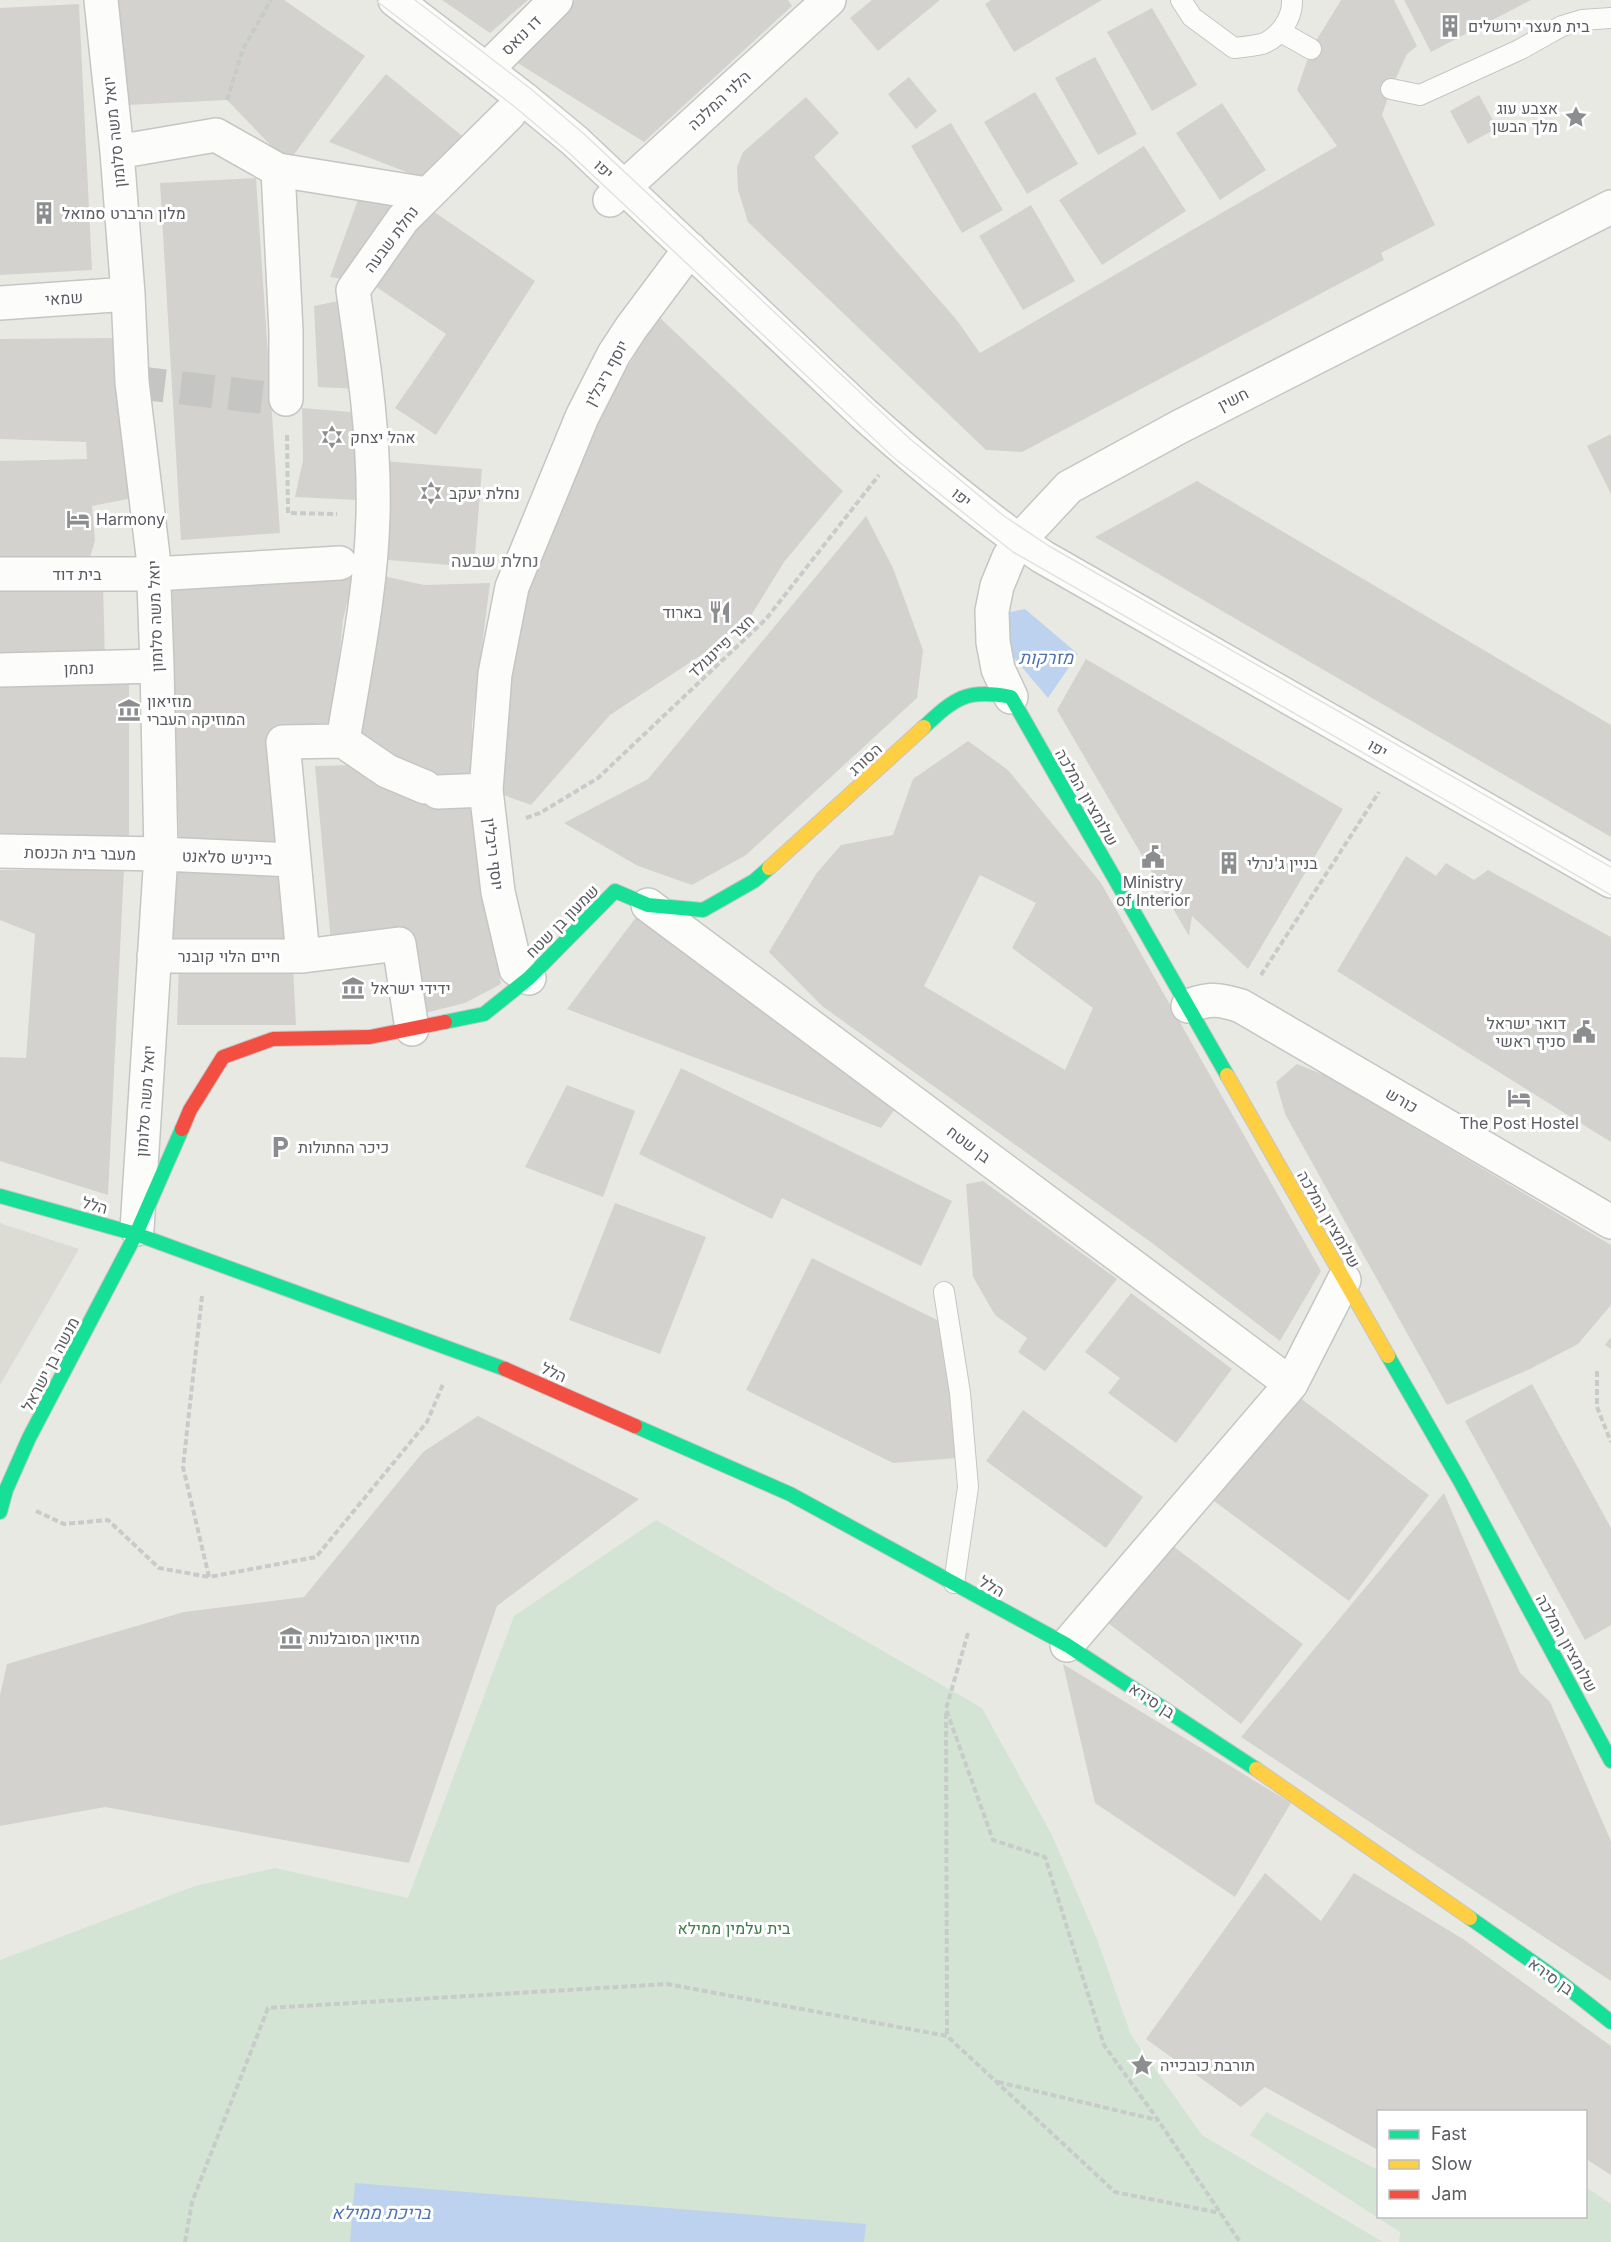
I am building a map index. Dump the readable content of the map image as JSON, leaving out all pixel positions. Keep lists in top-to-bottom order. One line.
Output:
{"streets":{"street":["דו נואס","הלני המלכה","יואל משה סלומון","יפו","נחלת שבעה","שמאי","יוסף ריבלין","חשין","בית דוד","נחמן","הסורג","שלומציון המלכה","מעבר בית הכנסת","בייניש סלאנט","שמעון בן שטח","חיים הלוי קובנר","כורש","בן שטח","הלל","מנשה בן ישראל","בן סירא"],"path":["חצר פיינגולד"]},"crossings":[["דו נואס","יפו"],["הלני המלכה","יפו"],["יואל משה סלומון","שמאי"],["יואל משה סלומון","בית דוד"],["יואל משה סלומון","נחמן"],["יואל משה סלומון","מעבר בית הכנסת"],["יואל משה סלומון","בייניש סלאנט"],["יואל משה סלומון","חיים הלוי קובנר"],["יואל משה סלומון","הלל"],["יואל משה סלומון","מנשה בן ישראל"],["יפו","יוסף ריבלין"],["יפו","חשין"],["יפו","חצר פיינגולד"],["יוסף ריבלין","שמעון בן שטח"],["חשין","הסורג"],["חשין","שלומציון המלכה"],["הסורג","שלומציון המלכה"],["הסורג","שמעון בן שטח"],["שלומציון המלכה","כורש"],["מעבר בית הכנסת","בייניש סלאנט"],["שמעון בן שטח","בן שטח"],["הלל","מנשה בן ישראל"],["הלל","בן סירא"]],"districts":["נחלת שבעה"],"water":["מזרקות","בריכת ממילא"],"parks":["בית עלמין ממילא"],"places":{"building":["בית מעצר ירושלים","מלון הרברט סמואל","בניין ג'נרלי"],"place":["אצבע עוג מלך הבשן","תורבת כובכייה"],"synagogue":["אהל יצחק","נחלת יעקב"],"hotel":["Harmony","The Post Hostel"],"restaurant":["בארוד"],"museum":["מוזיאון המוזיקה העברי","ידידי ישראל","מוזיאון הסובלנות"],"public building":["Ministry of Interior","דואר ישראל סניף ראשי"],"parking":["כיכר החתולות"]},"legend":["Fast","Slow","Jam"]}
